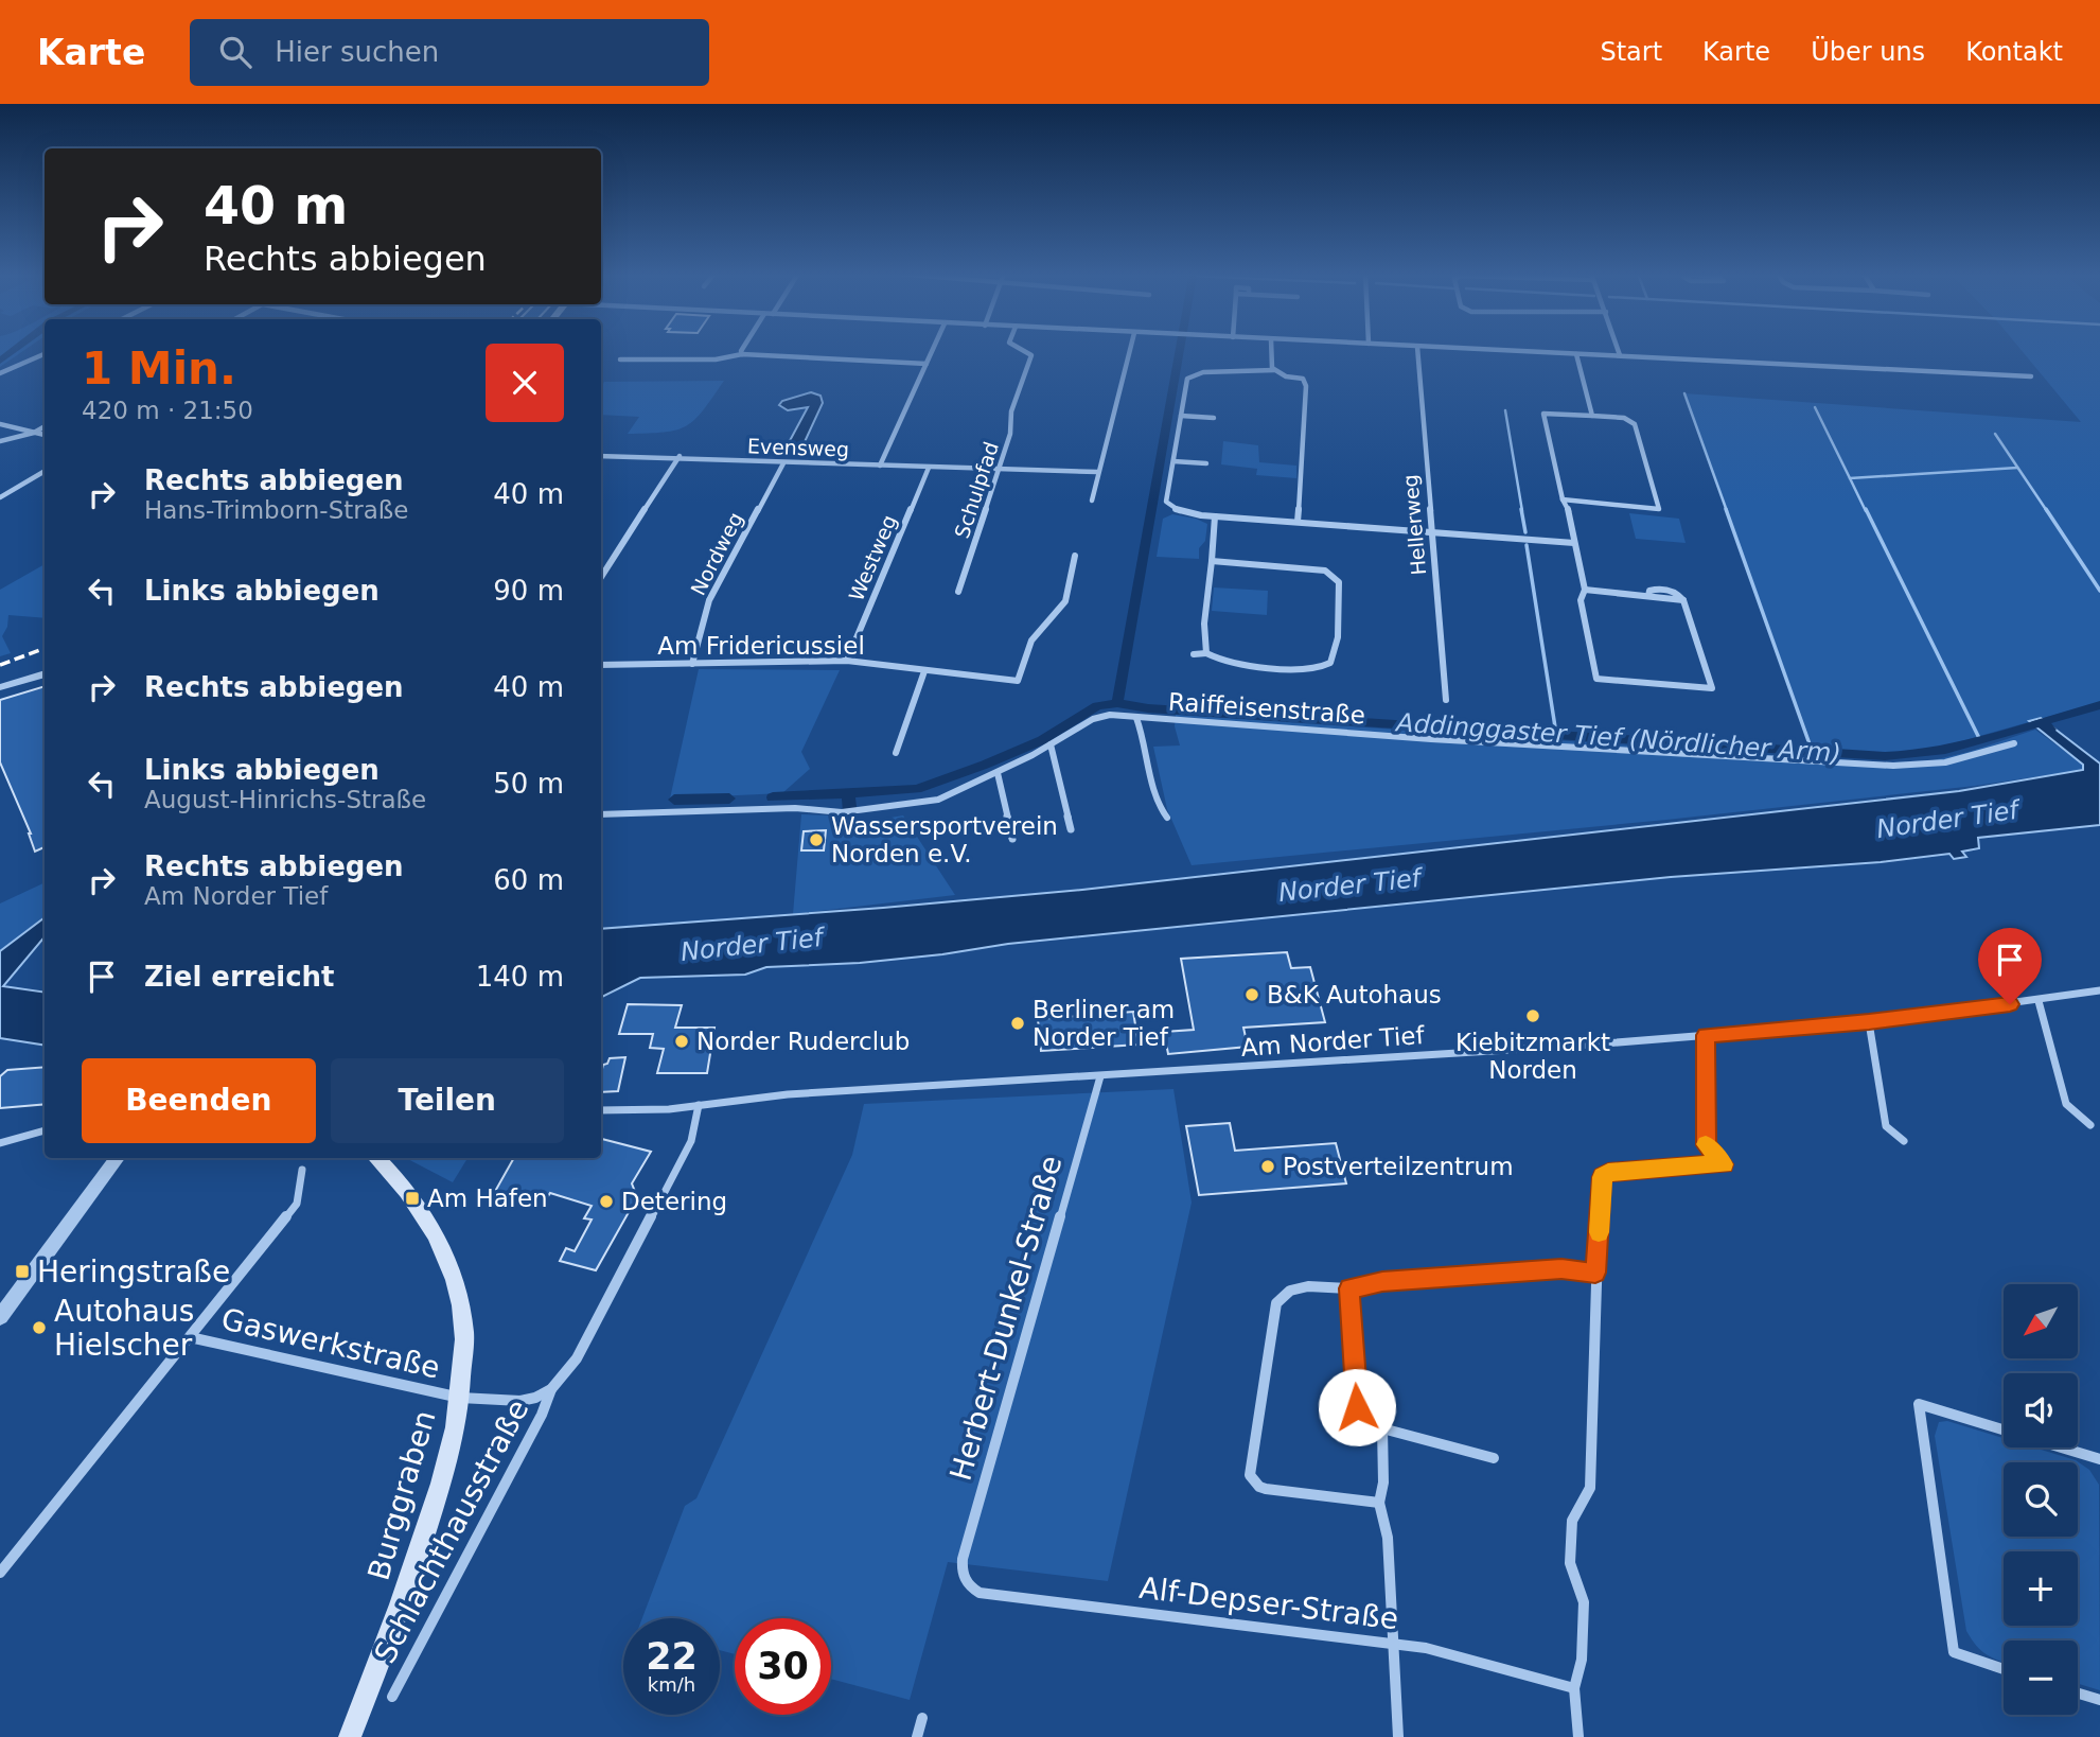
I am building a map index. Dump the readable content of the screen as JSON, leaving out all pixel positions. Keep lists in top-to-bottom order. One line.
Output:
{"streets":{"main road":["Burggraben"],"street":["Evensweg","Schulpfad","Hellerweg","Nordweg","Westweg","Am Fridericussiel","Raiffeisenstraße","Am Norder Tief","Herbert-Dunkel-Straße","Gaswerkstraße","Schlachthausstraße","Alf-Depser-Straße"]},"crossings":[["Evensweg","Schulpfad"],["Evensweg","Nordweg"],["Evensweg","Westweg"],["Nordweg","Am Fridericussiel"],["Westweg","Am Fridericussiel"],["Am Norder Tief","Herbert-Dunkel-Straße"],["Am Norder Tief","Schlachthausstraße"],["Herbert-Dunkel-Straße","Alf-Depser-Straße"],["Gaswerkstraße","Burggraben"],["Gaswerkstraße","Schlachthausstraße"],["Burggraben","Schlachthausstraße"]],"water":["Addinggaster Tief (Nördlicher Arm)","Norder Tief"],"places":{"other":["Wassersportverein Norden e.V.","B&K Autohaus","Kiebitzmarkt Norden","Berliner am Norder Tief","Norder Ruderclub","Postverteilzentrum","Detering","Autohaus Hielscher"],"transit":["Am Hafen","Heringstraße"]},"north":"bottom left","page":{"header":"Karte","search":"Hier suchen","nav":["Start","Karte","Über uns","Kontakt"],"turn":["40 m","Rechts abbiegen"],"heading":["1 Min.","420 m · 21:50"],"list":[{"name":"Rechts abbiegen","note":"Hans-Trimborn-Straße","value":"40 m"},{"name":"Links abbiegen","value":"90 m"},{"name":"Rechts abbiegen","value":"40 m"},{"name":"Links abbiegen","note":"August-Hinrichs-Straße","value":"50 m"},{"name":"Rechts abbiegen","note":"Am Norder Tief","value":"60 m"},{"name":"Ziel erreicht","value":"140 m"}],"buttons":["Beenden","Teilen"],"map_buttons":["+","−"],"speed":"22 km/h","limit":"30"}}
